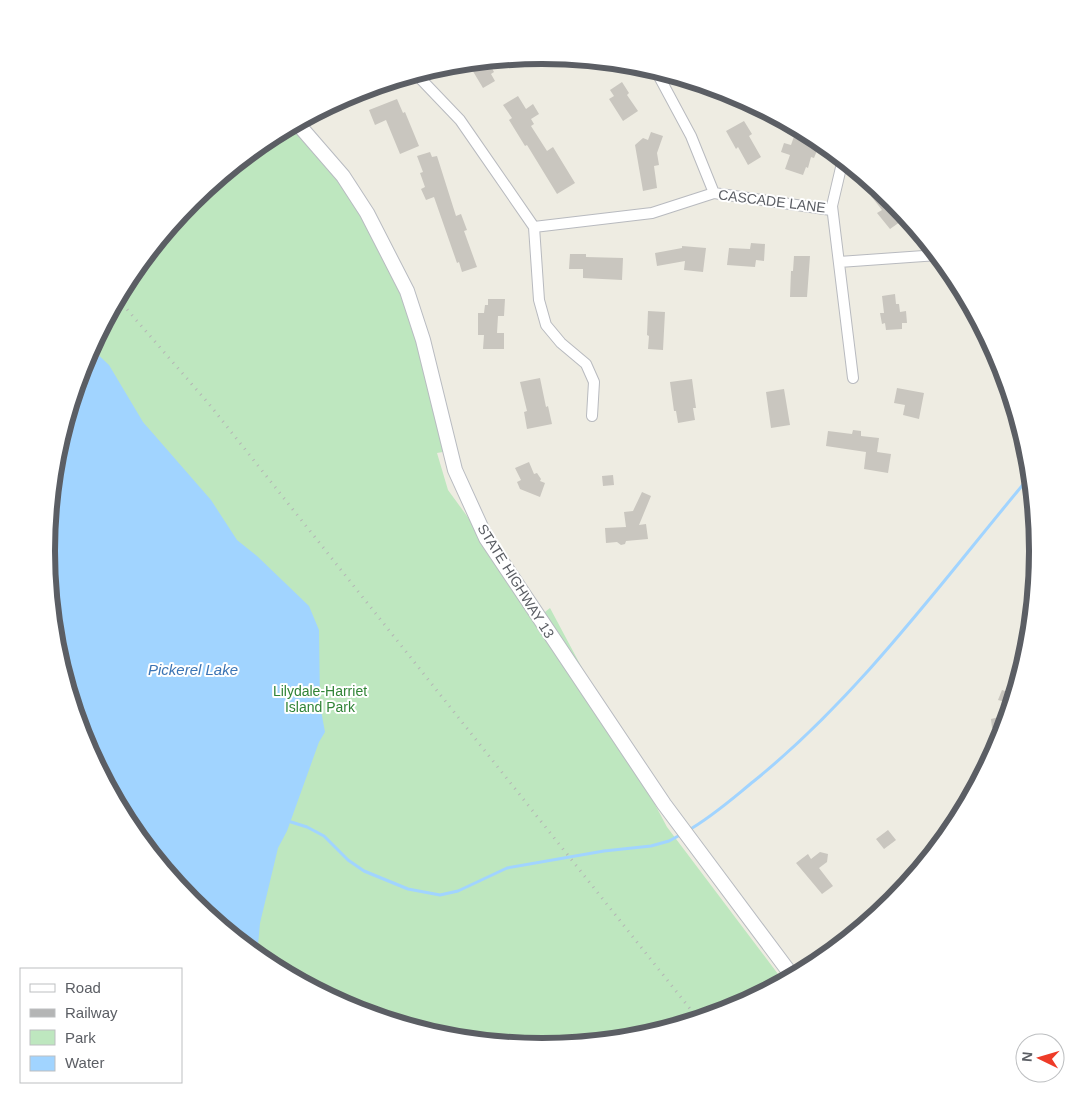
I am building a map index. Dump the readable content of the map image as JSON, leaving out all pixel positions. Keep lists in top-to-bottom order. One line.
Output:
{"streets":{"street":["CASCADE LANE","STATE HIGHWAY 13"]},"water":["Pickerel Lake"],"parks":["Lilydale-Harriet Island Park"],"legend":["Road","Railway","Park","Water"],"north":"left"}
